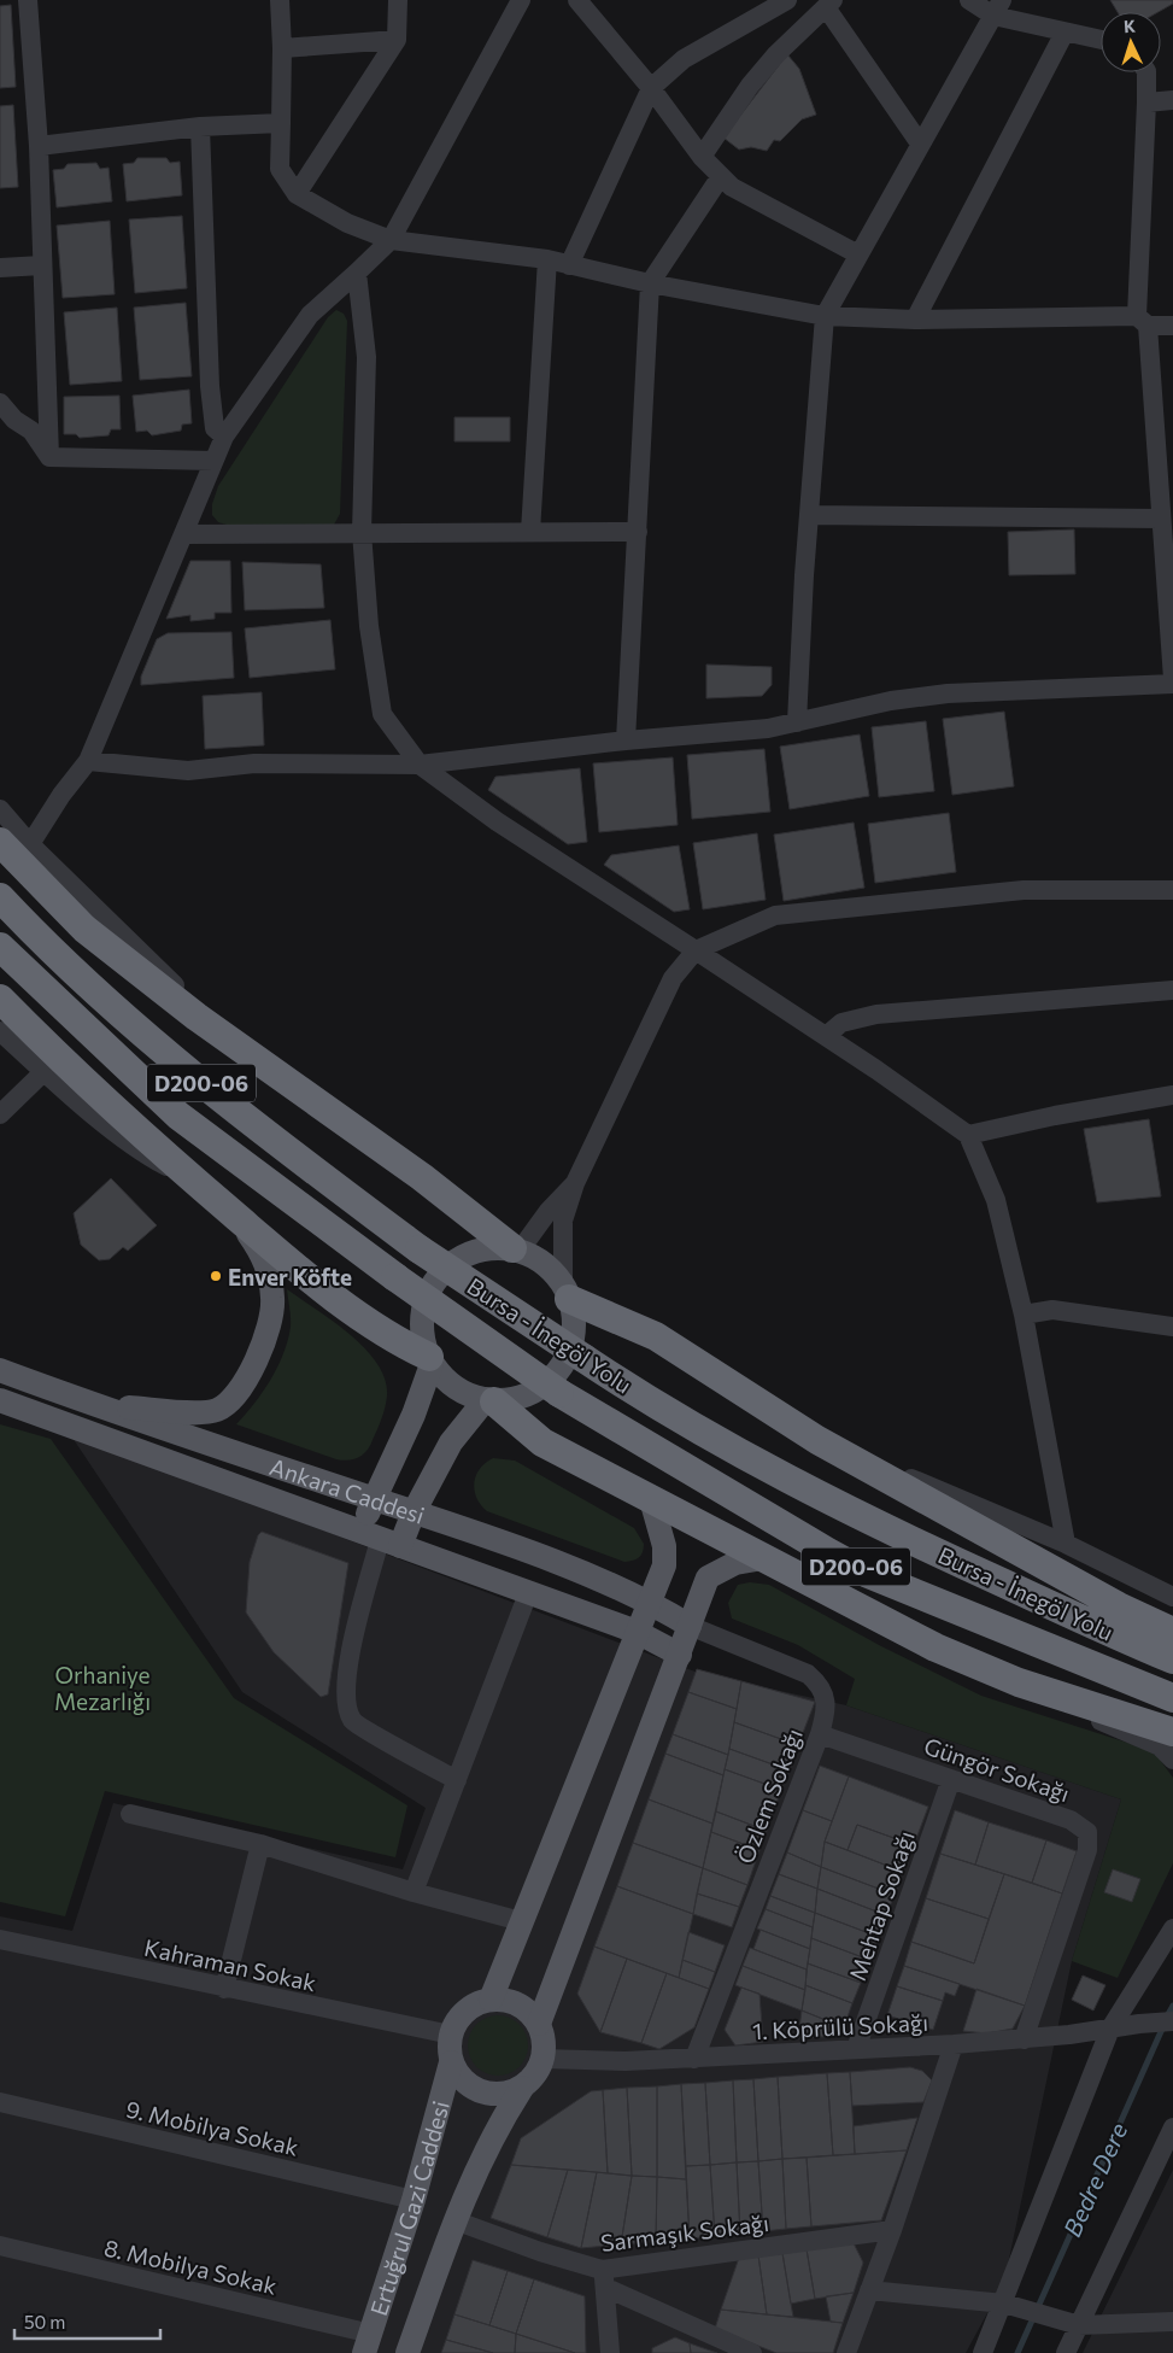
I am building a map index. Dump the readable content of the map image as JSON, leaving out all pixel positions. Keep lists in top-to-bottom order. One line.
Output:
{"streets":{"highway":["D200-06","Bursa - İnegöl Yolu"],"main road":["Ankara Caddesi","Ertuğrul Gazi Caddesi"],"street":["Güngör Sokağı","Özlem Sokağı","Mehtap Sokağı","Kahraman Sokak","1. Köprülü Sokağı","9. Mobilya Sokak","Sarmaşık Sokağı","8. Mobilya Sokak"]},"crossings":[["Ankara Caddesi","Özlem Sokağı"],["Güngör Sokağı","Özlem Sokağı"],["Güngör Sokağı","Mehtap Sokağı"],["Güngör Sokağı","1. Köprülü Sokağı"],["Özlem Sokağı","1. Köprülü Sokağı"],["Mehtap Sokağı","1. Köprülü Sokağı"],["Kahraman Sokak","1. Köprülü Sokağı"],["Kahraman Sokak","Ertuğrul Gazi Caddesi"],["1. Köprülü Sokağı","Ertuğrul Gazi Caddesi"],["9. Mobilya Sokak","Ertuğrul Gazi Caddesi"],["Ertuğrul Gazi Caddesi","Sarmaşık Sokağı"],["Ertuğrul Gazi Caddesi","8. Mobilya Sokak"]],"water":["Bedre Dere"],"parks":["Orhaniye Mezarlığı"],"places":["Enver Köfte"],"scale_bar":"50 m","north":"top"}
